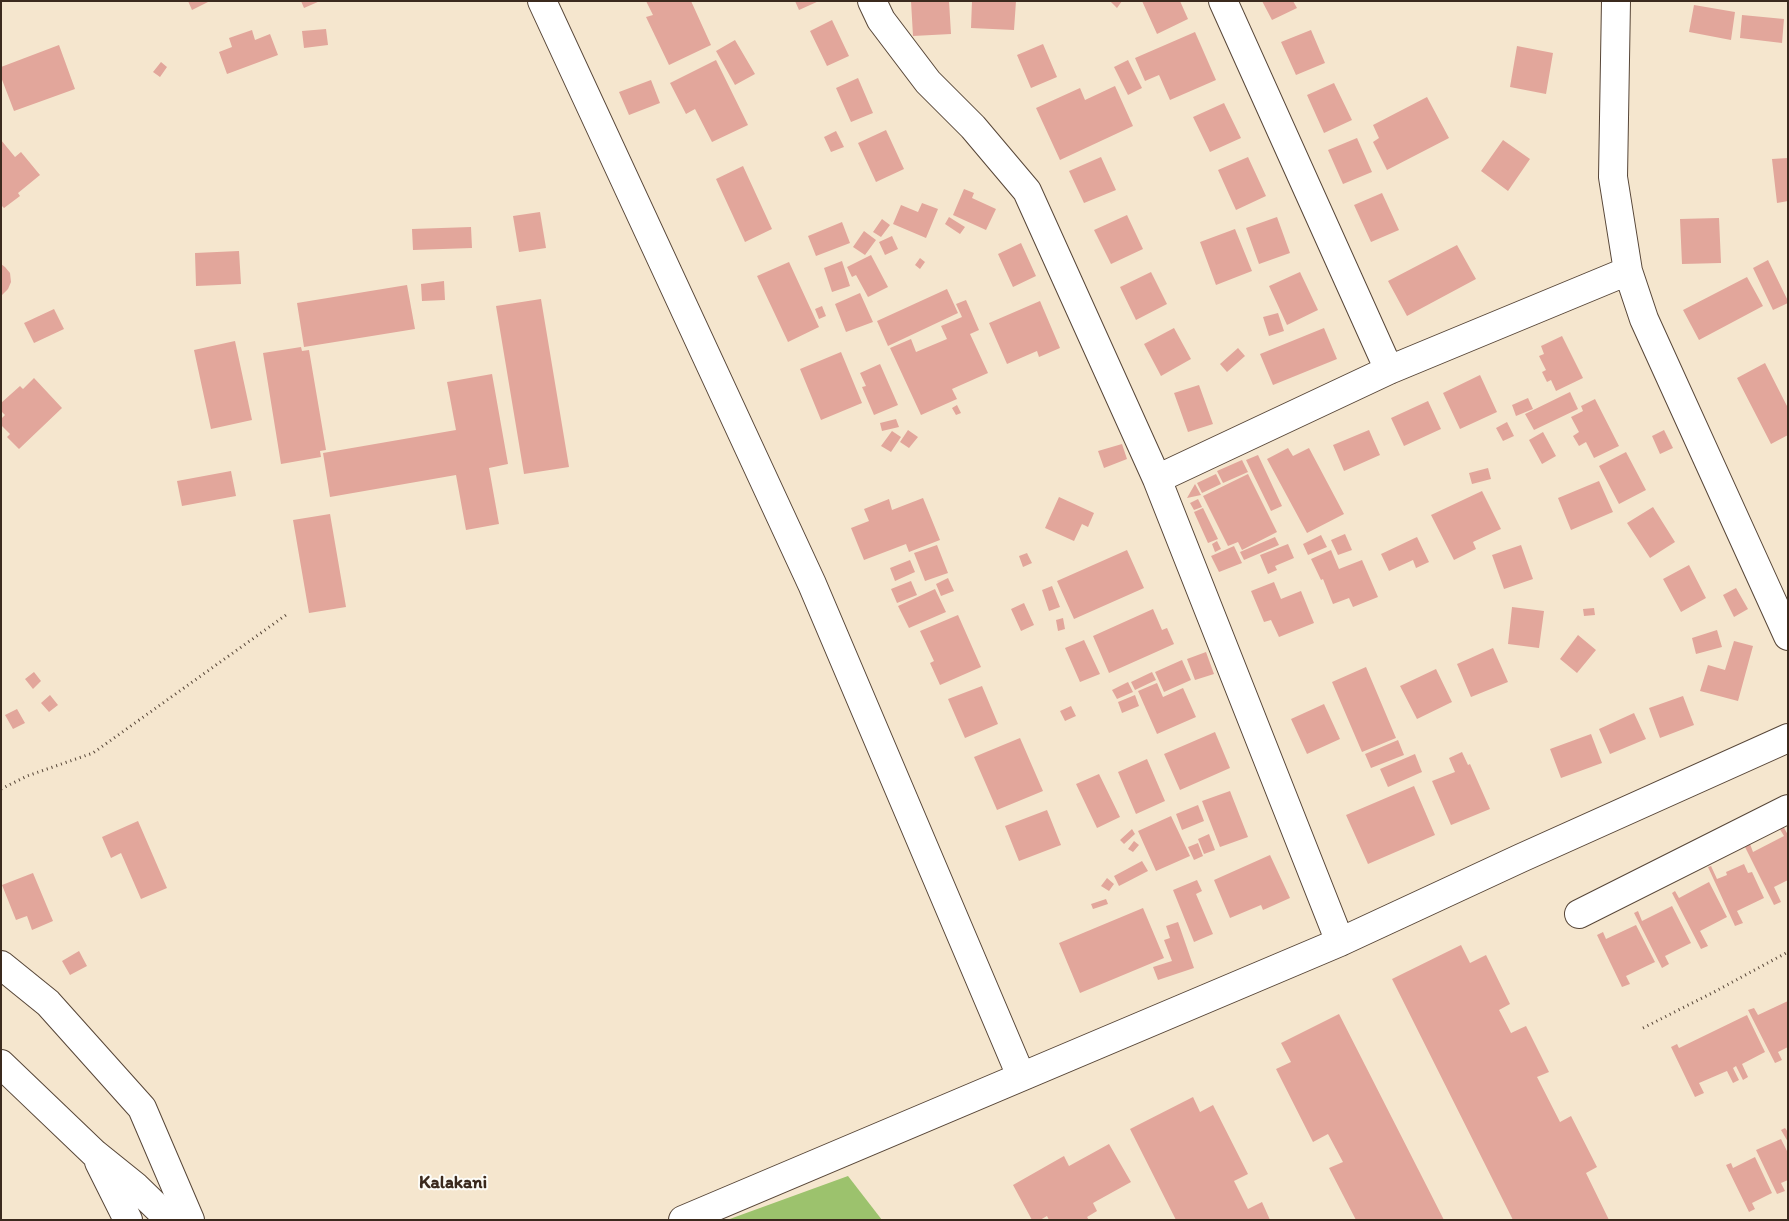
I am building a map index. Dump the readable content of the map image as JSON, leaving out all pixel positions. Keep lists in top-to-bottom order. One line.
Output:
{"districts":["Kalakani"]}
